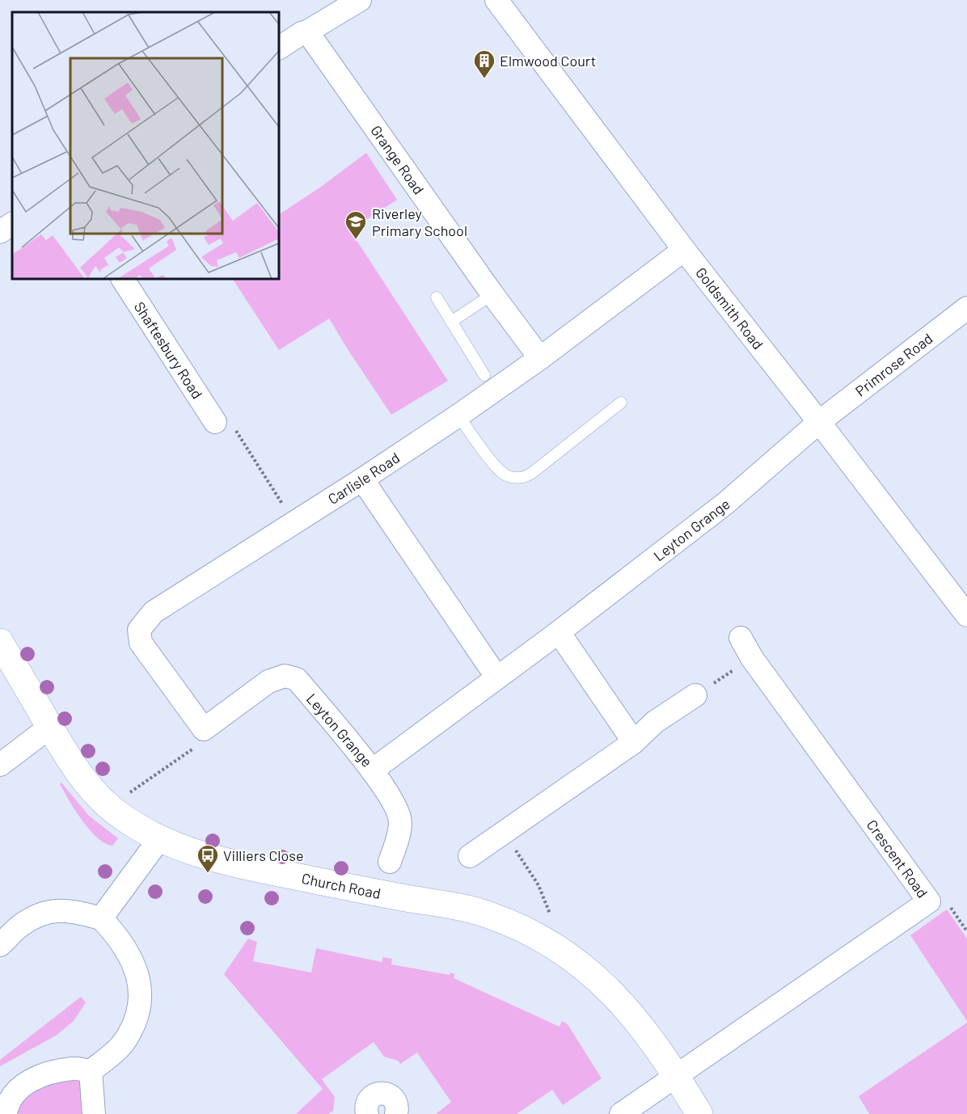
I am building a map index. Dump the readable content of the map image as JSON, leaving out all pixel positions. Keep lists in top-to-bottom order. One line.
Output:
{"streets":{"main road":["Church Road"],"street":["Grange Road","Goldsmith Road","Shaftesbury Road","Primrose Road","Carlisle Road","Leyton Grange","Crescent Road"]},"crossings":[["Grange Road","Carlisle Road"],["Goldsmith Road","Primrose Road"],["Goldsmith Road","Carlisle Road"],["Goldsmith Road","Leyton Grange"],["Primrose Road","Leyton Grange"],["Carlisle Road","Leyton Grange"],["Crescent Road","Church Road"]],"places":{"building":["Elmwood Court"],"school or university":["Riverley Primary School"],"bus stop":["Villiers Close"]}}
